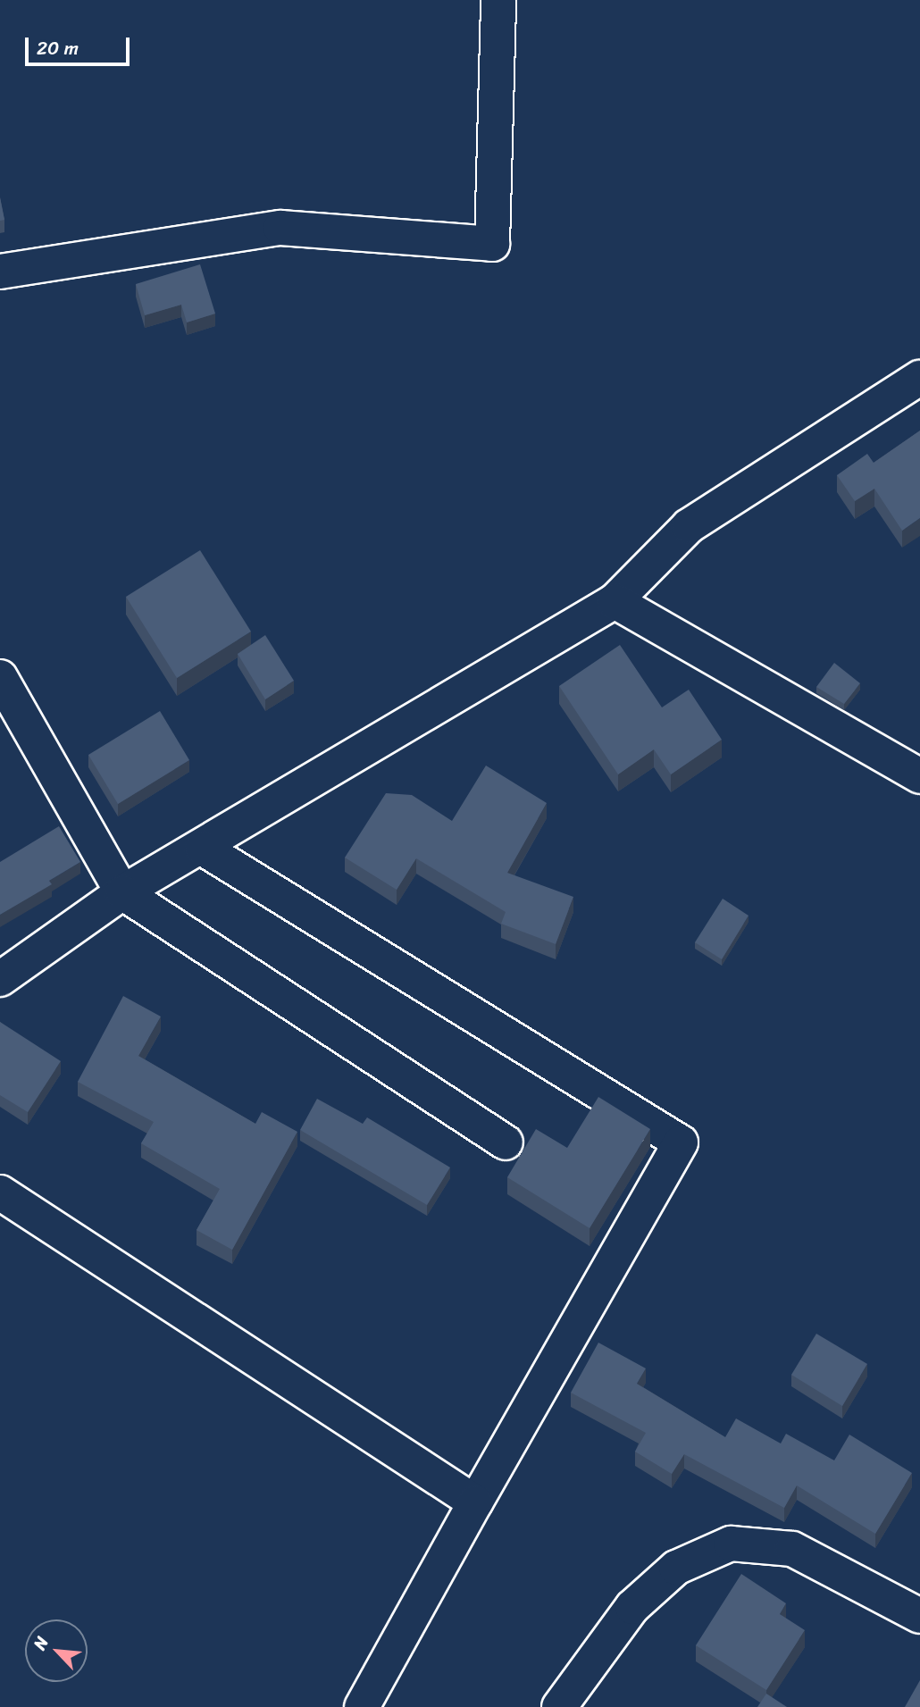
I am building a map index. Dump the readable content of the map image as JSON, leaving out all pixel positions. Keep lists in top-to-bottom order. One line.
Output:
{"scale_bar":"20 m","north":"top left"}
